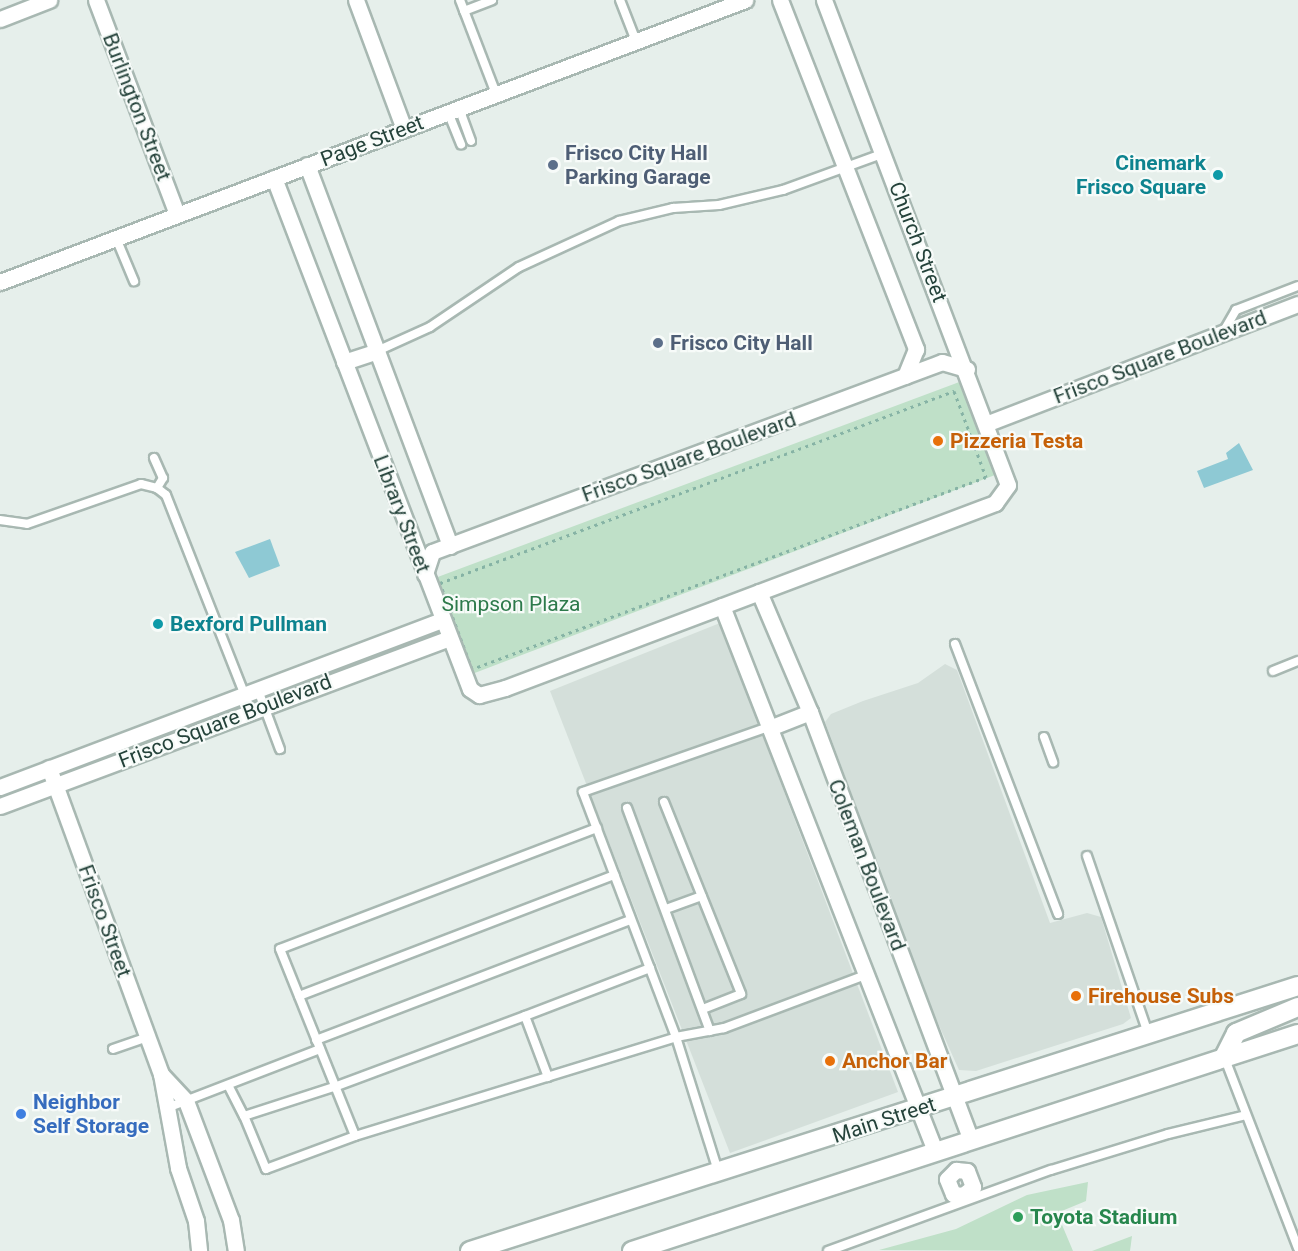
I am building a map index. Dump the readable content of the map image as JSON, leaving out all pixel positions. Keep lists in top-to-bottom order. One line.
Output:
{"streets":{"main road":["Main Street"],"street":["Burlington Street","Page Street","Church Street","Frisco Square Boulevard","Library Street","Coleman Boulevard","Frisco Street"]},"crossings":[["Burlington Street","Page Street"],["Page Street","Library Street"],["Church Street","Frisco Square Boulevard"],["Church Street","Coleman Boulevard"],["Frisco Square Boulevard","Library Street"],["Frisco Square Boulevard","Frisco Street"],["Library Street","Coleman Boulevard"],["Coleman Boulevard","Main Street"]],"parks":["Simpson Plaza"],"places":["Frisco City Hall Parking Garage","Cinemark Frisco Square","Frisco City Hall","Pizzeria Testa","Bexford Pullman","Firehouse Subs","Anchor Bar","Neighbor Self Storage","Toyota Stadium"]}
